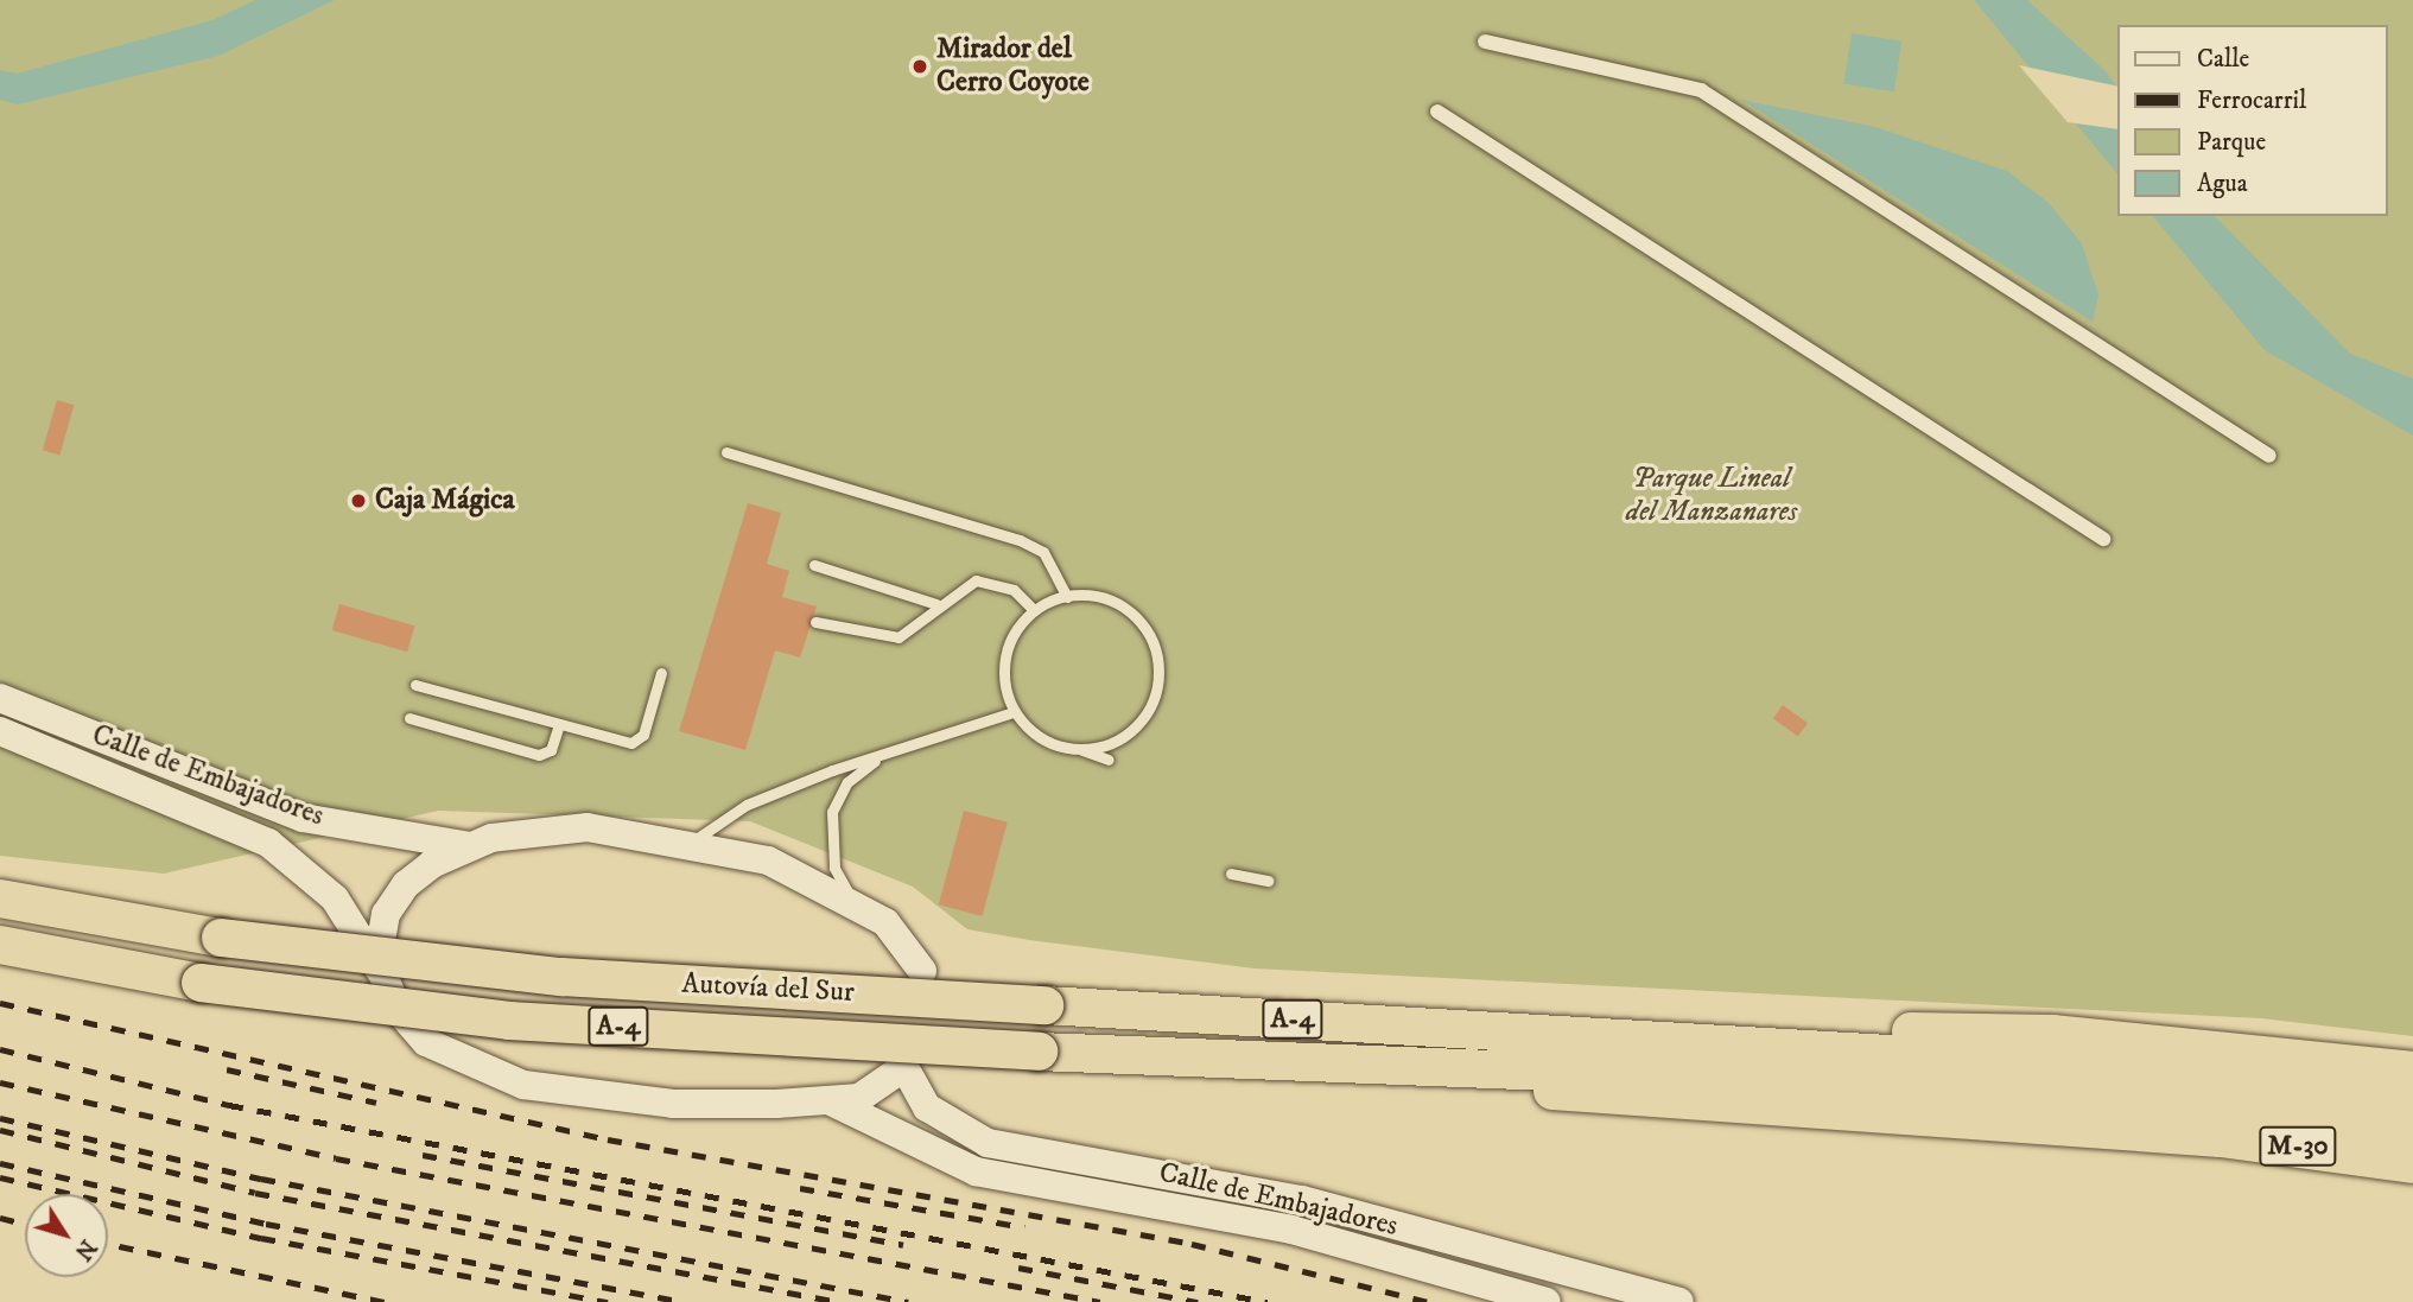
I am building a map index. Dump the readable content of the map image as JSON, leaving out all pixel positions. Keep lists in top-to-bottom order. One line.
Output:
{"streets":{"highway":["Autovía del Sur","A-4","M-30"],"main road":["Calle de Embajadores"]},"parks":["Parque Lineal del Manzanares"],"places":["Mirador del Cerro Coyote","Caja Mágica"],"legend":["Calle","Ferrocarril","Parque","Agua"],"north":"bottom right"}
